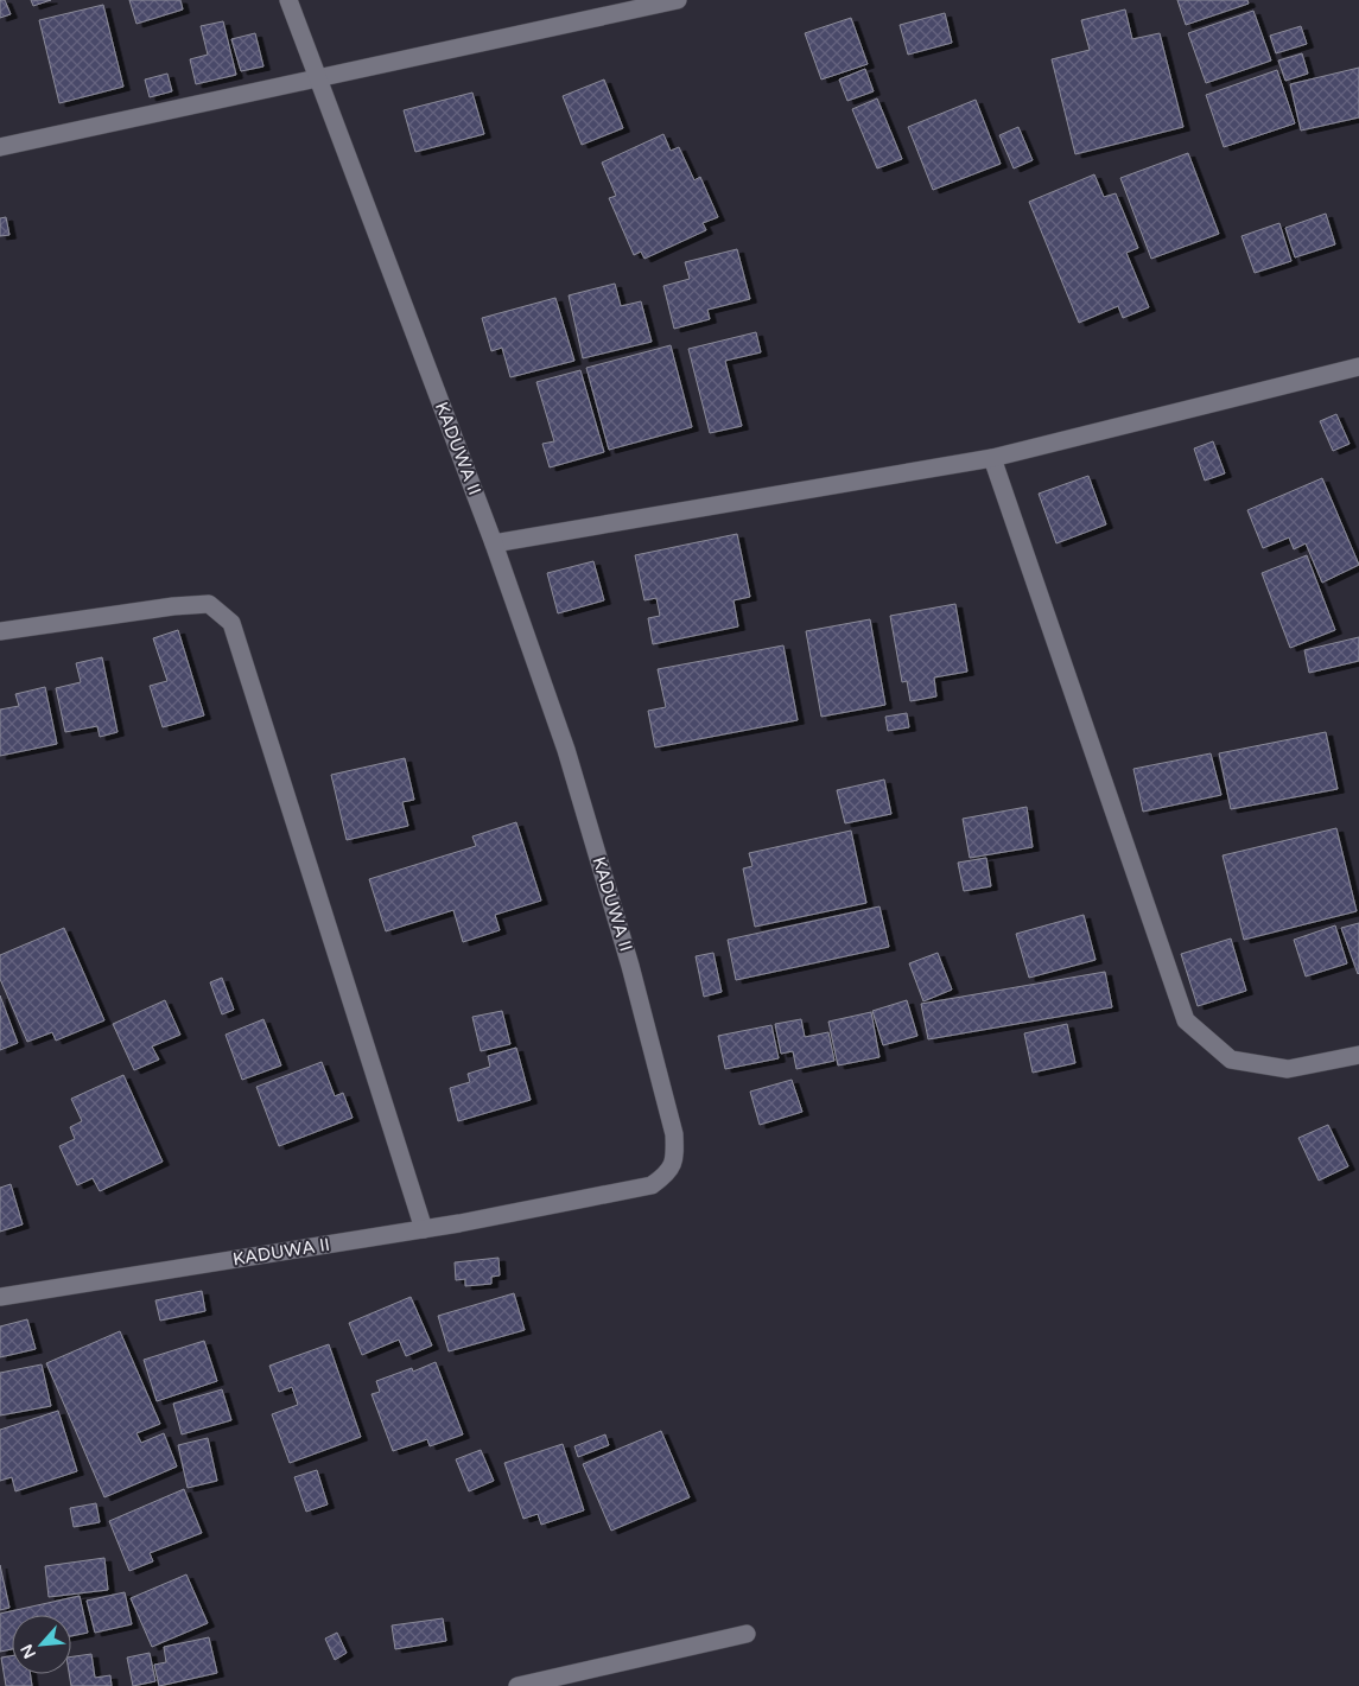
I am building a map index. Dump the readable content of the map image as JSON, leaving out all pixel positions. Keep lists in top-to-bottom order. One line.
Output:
{"streets":{"street":["KADUWA II"]},"north":"bottom left"}
